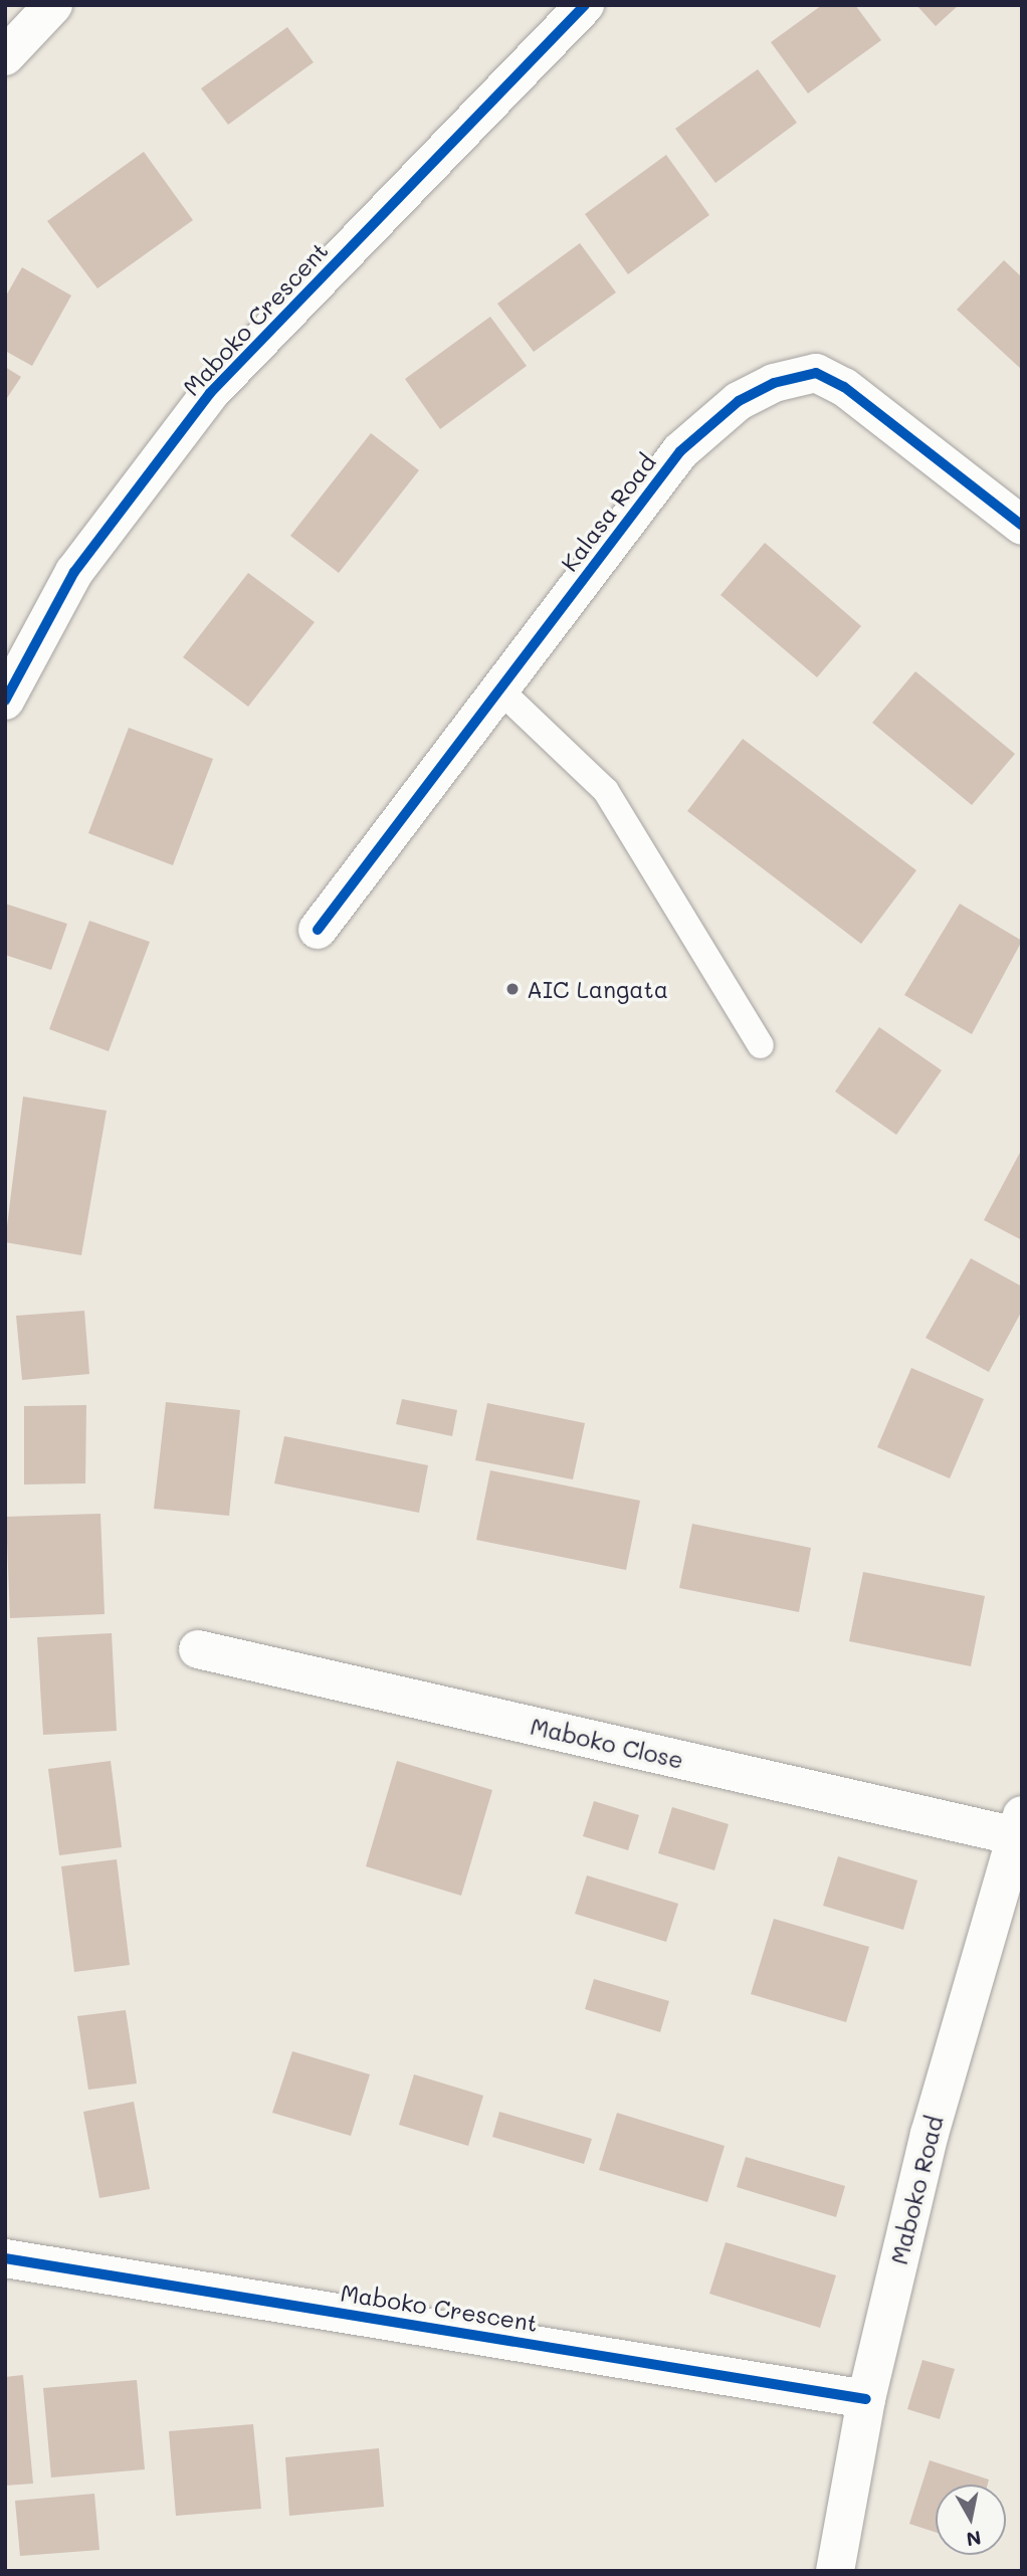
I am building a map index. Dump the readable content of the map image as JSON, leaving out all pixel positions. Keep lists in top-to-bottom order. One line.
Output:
{"streets":{"street":["Maboko Crescent","Kalasa Road","Maboko Close","Maboko Road"]},"crossings":[["Maboko Crescent","Maboko Road"],["Maboko Close","Maboko Road"]],"places":["AIC Langata"],"north":"bottom"}
